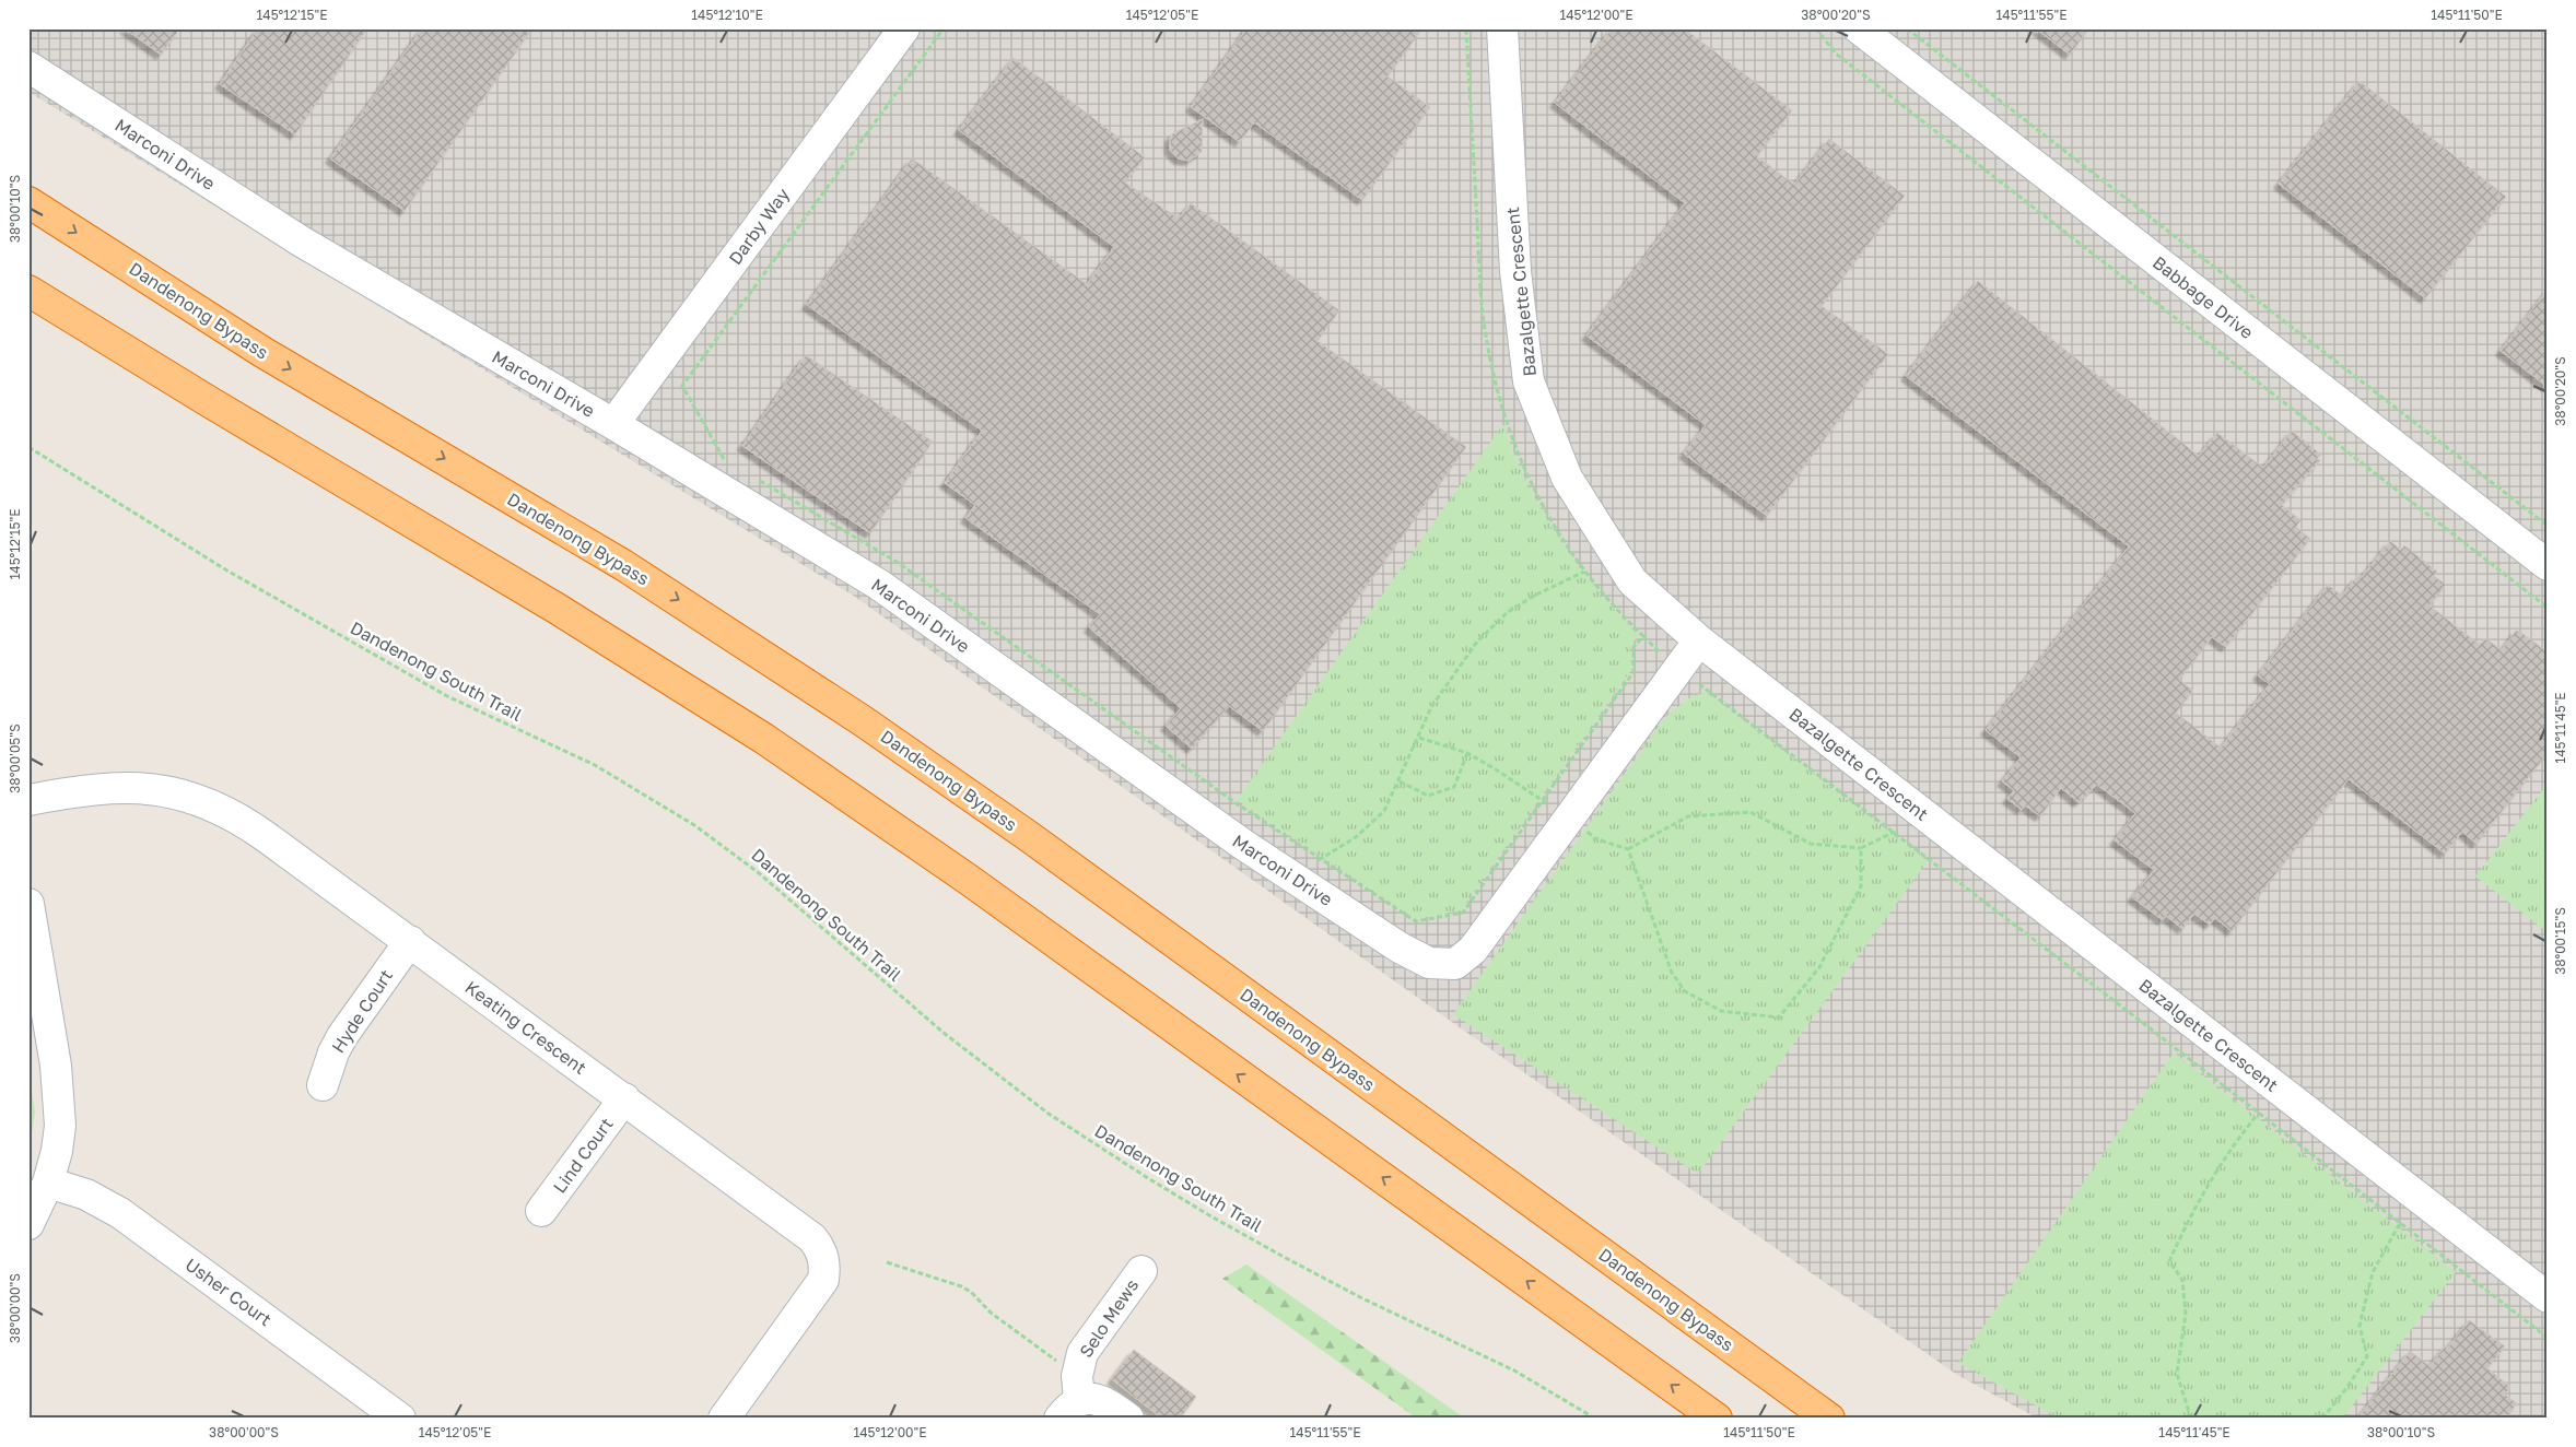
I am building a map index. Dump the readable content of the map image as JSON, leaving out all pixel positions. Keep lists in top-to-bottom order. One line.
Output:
{"streets":{"highway":["Dandenong Bypass"],"street":["Marconi Drive","Darby Way","Bazalgette Crescent","Babbage Drive","Hyde Court","Keating Crescent","Lind Court","Usher Court","Selo Mews"],"path":["Dandenong South Trail"]},"crossings":[["Marconi Drive","Darby Way"],["Marconi Drive","Bazalgette Crescent"],["Hyde Court","Keating Crescent"],["Keating Crescent","Lind Court"]],"coordinates":["145°12'15\"E","145°12'10\"E","145°12'05\"E","145°12'00\"E","38°00'20\"S","145°11'55\"E","145°11'50\"E","38°00'10\"S","145°11'45\"E","38°00'05\"S","38°00'15\"S","38°00'00\"S"]}
